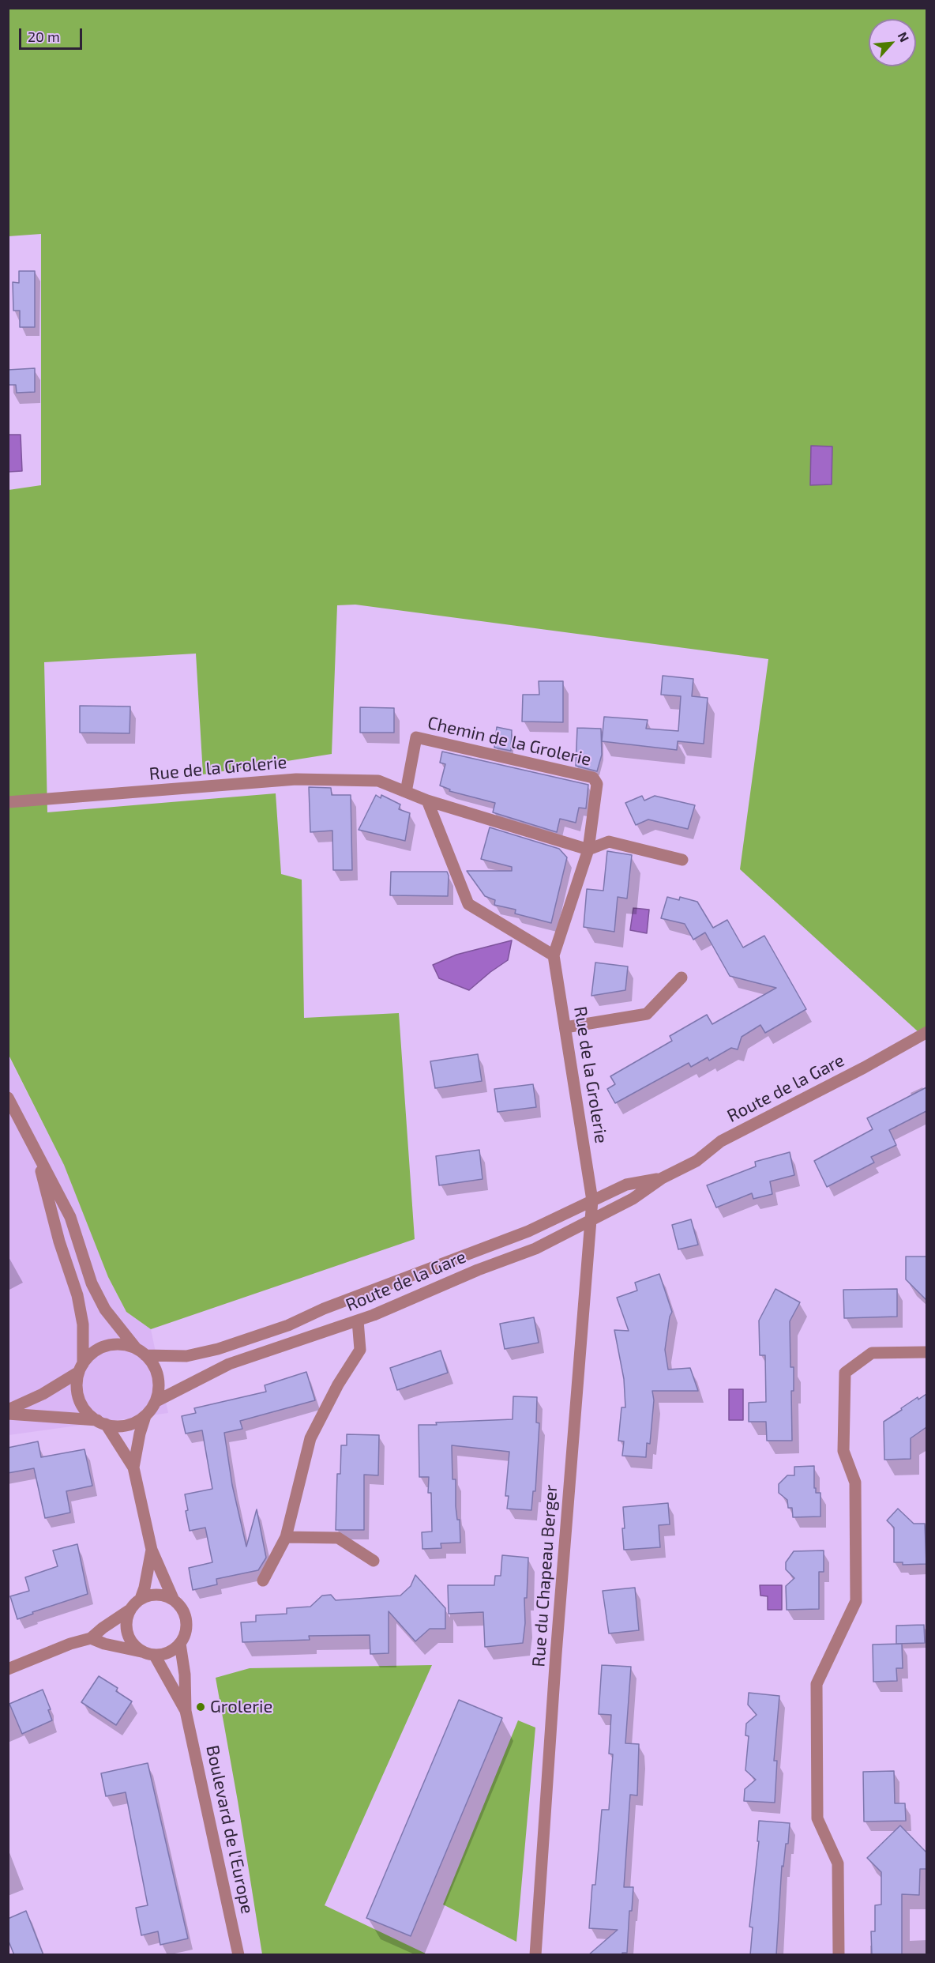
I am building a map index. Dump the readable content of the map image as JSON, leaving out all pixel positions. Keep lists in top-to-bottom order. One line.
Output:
{"streets":{"street":["Chemin de la Grolerie","Rue de la Grolerie","Route de la Gare","Rue du Chapeau Berger","Boulevard de l'Europe"]},"crossings":[["Chemin de la Grolerie","Rue de la Grolerie"],["Rue de la Grolerie","Route de la Gare"],["Rue de la Grolerie","Rue du Chapeau Berger"],["Route de la Gare","Rue du Chapeau Berger"]],"places":["Grolerie"],"scale_bar":"20 m","north":"top right"}
